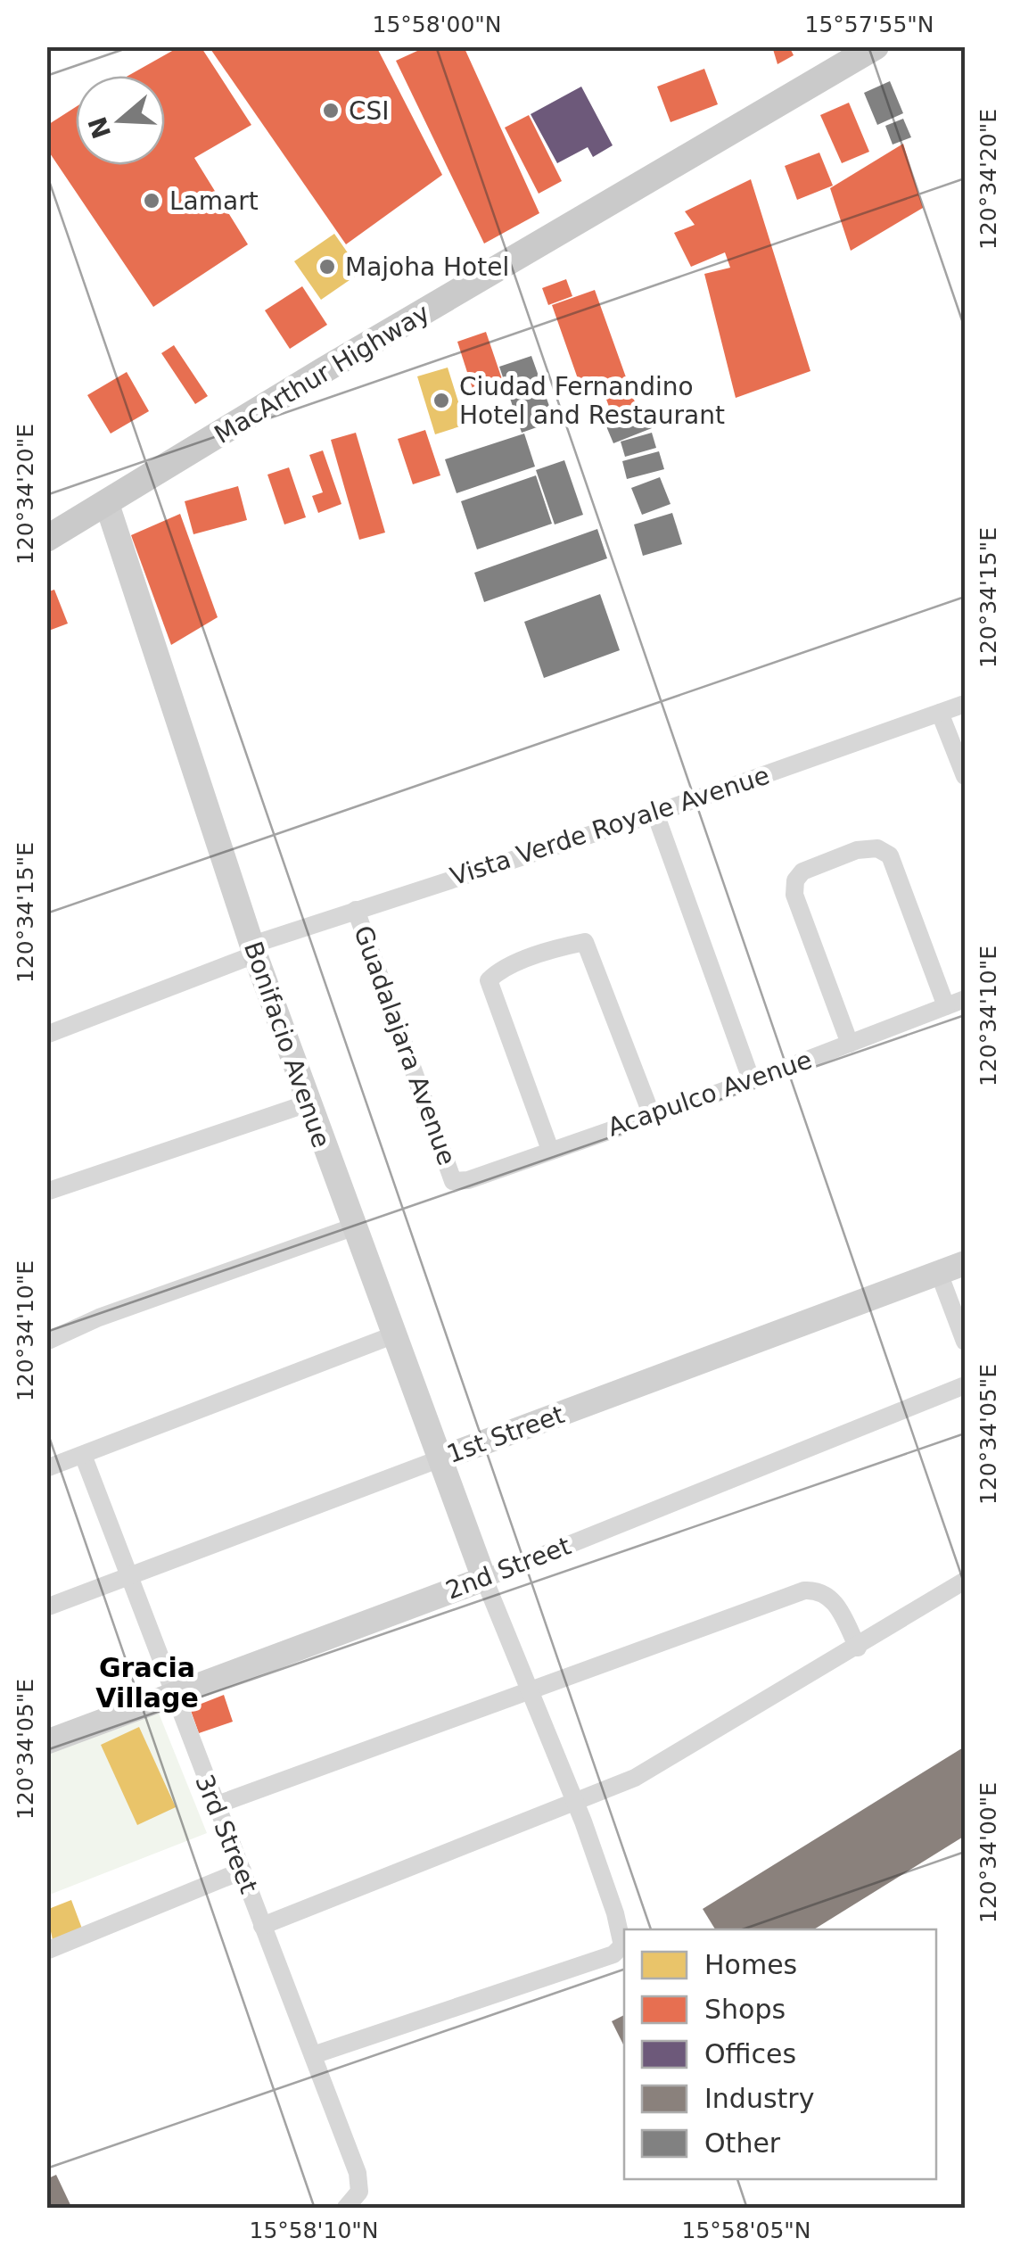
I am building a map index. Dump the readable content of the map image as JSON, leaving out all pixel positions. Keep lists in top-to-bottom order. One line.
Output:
{"streets":{"main road":["MacArthur Highway"],"street":["Vista Verde Royale Avenue","Bonifacio Avenue","Guadalajara Avenue","Acapulco Avenue","1st Street","2nd Street","3rd Street"]},"crossings":[["MacArthur Highway","Bonifacio Avenue"],["Vista Verde Royale Avenue","Bonifacio Avenue"],["Vista Verde Royale Avenue","Guadalajara Avenue"],["Bonifacio Avenue","1st Street"],["Bonifacio Avenue","2nd Street"],["Guadalajara Avenue","Acapulco Avenue"],["1st Street","3rd Street"],["2nd Street","3rd Street"]],"districts":["Gracia Village"],"places":["CSI","Lamart","Majoha Hotel","Ciudad Fernandino Hotel and Restaurant"],"legend":["Homes","Shops","Offices","Industry","Other"],"north":"left","coordinates":["15°58'00\"N","15°57'55\"N","120°34'20\"E","120°34'15\"E","120°34'10\"E","120°34'05\"E","120°34'00\"E","15°58'10\"N","15°58'05\"N"]}
